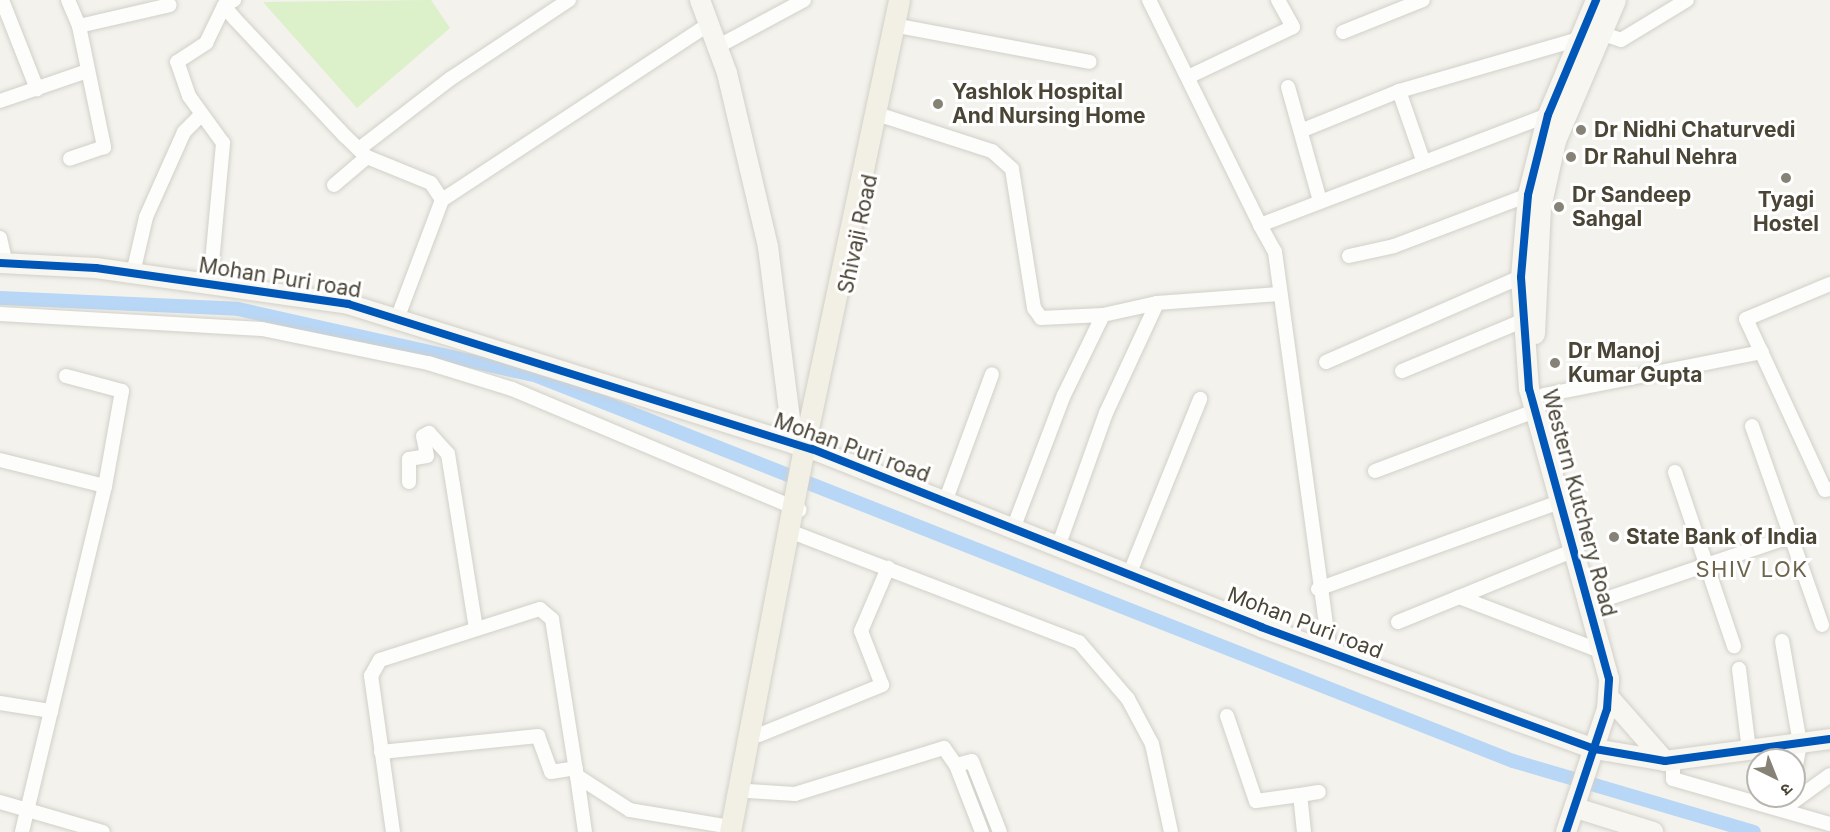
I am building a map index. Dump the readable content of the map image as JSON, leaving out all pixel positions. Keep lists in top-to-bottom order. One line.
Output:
{"streets":{"main road":["Shivaji Road"],"street":["Mohan Puri road","Western Kutchery Road"]},"crossings":[["Shivaji Road","Mohan Puri road"],["Mohan Puri road","Western Kutchery Road"]],"districts":["SHIV LOK"],"places":["Yashlok Hospital And Nursing Home","Dr Nidhi Chaturvedi","Dr Rahul Nehra","Tyagi Hostel","Dr Sandeep Sahgal","Dr Manoj Kumar Gupta","State Bank of India"],"north":"bottom right"}
